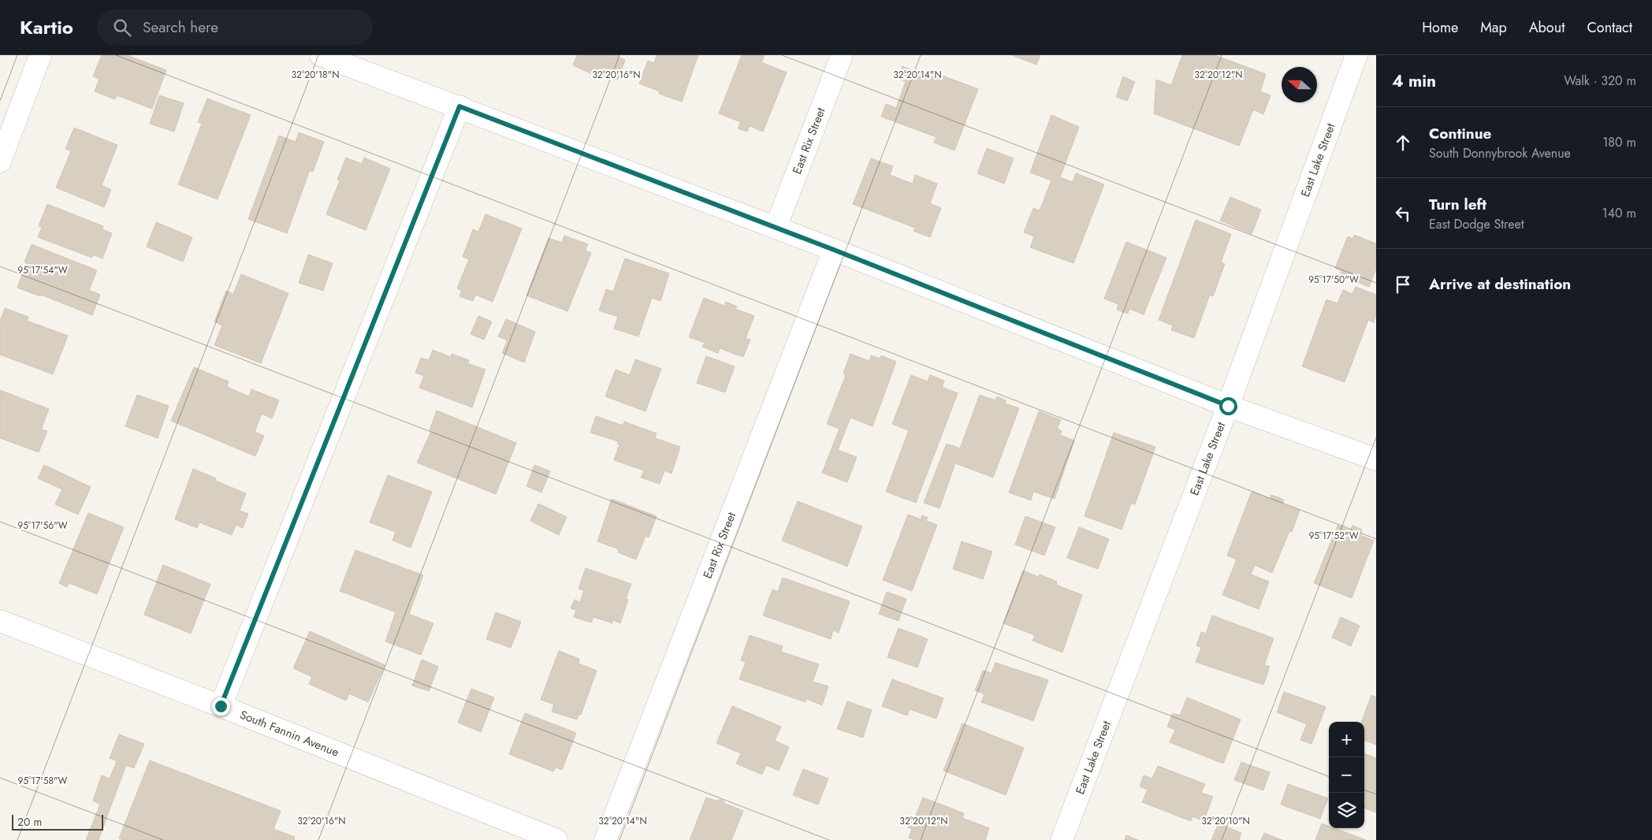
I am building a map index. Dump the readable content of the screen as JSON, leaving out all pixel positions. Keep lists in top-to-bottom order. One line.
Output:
{"streets":{"street":["East Rix Street","East Lake Street","South Fannin Avenue"]},"scale_bar":"20 m","north":"left","page":{"header":"Kartio","search":"Search here","nav":["Home","Map","About","Contact"],"heading":["4 min","Walk · 320 m"],"list":[["Continue","South Donnybrook Avenue","180 m"],["Turn left","East Dodge Street","140 m"],"Arrive at destination"],"map_buttons":["+","−"],"scale":"20 m"},"coordinates":["32°20'18\"N","32°20'16\"N","32°20'14\"N","32°20'12\"N","95°17'54\"W","95°17'50\"W","95°17'56\"W","95°17'52\"W","95°17'58\"W","32°20'10\"N"]}
